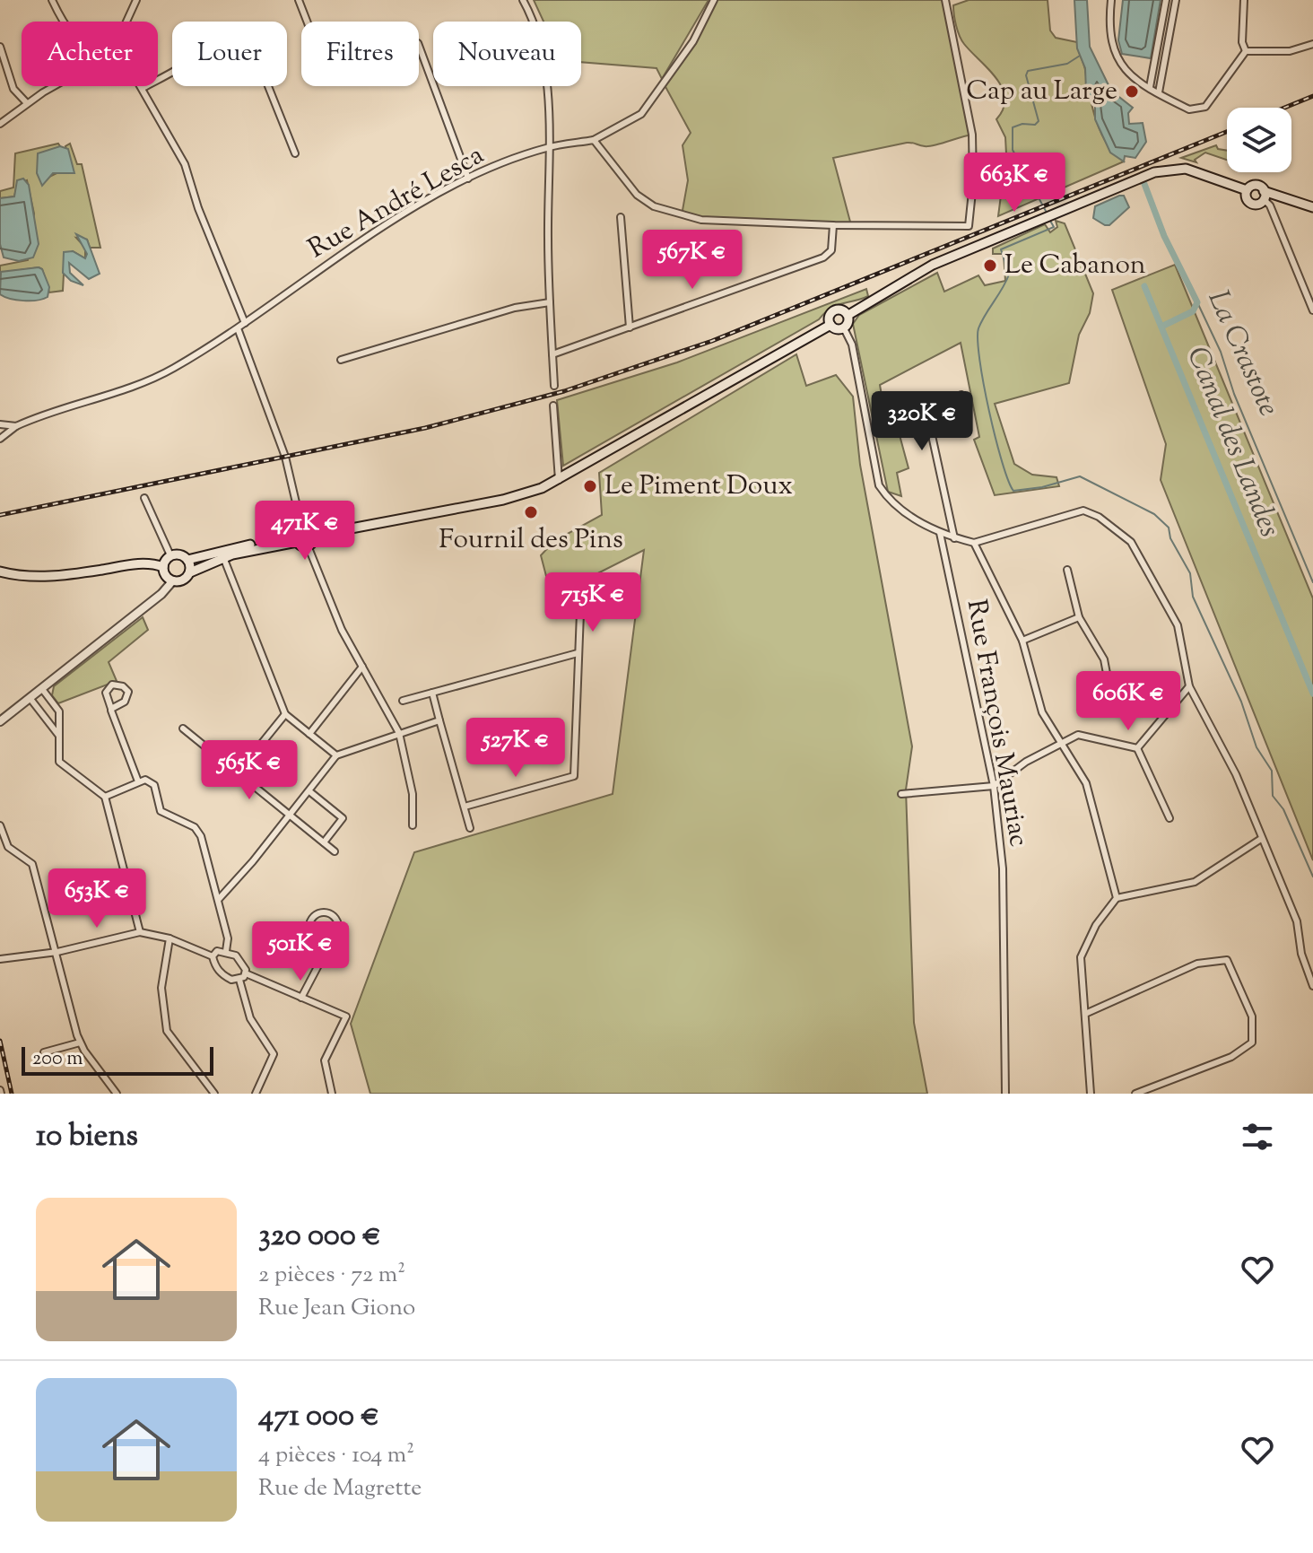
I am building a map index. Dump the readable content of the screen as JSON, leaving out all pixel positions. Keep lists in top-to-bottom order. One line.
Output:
{"streets":{"street":["Rue André Lesca","Rue François Mauriac"]},"water":["La Crastote","Canal des Landes"],"places":["Cap au Large","Le Cabanon","Le Piment Doux","Fournil des Pins"],"scale_bar":"200 m","page":{"chip":["Acheter","Louer","Filtres","Nouveau"],"price":["663K €","567K €","320K €","471K €","715K €","606K €","527K €","565K €","653K €","501K €"],"scale":"200 m","heading":"10 biens","list":[{"name":"320 000 €","note":"2 pièces · 72 m² · Rue Jean Giono"},{"name":"471 000 €","note":"4 pièces · 104 m² · Rue de Magrette"}]}}
